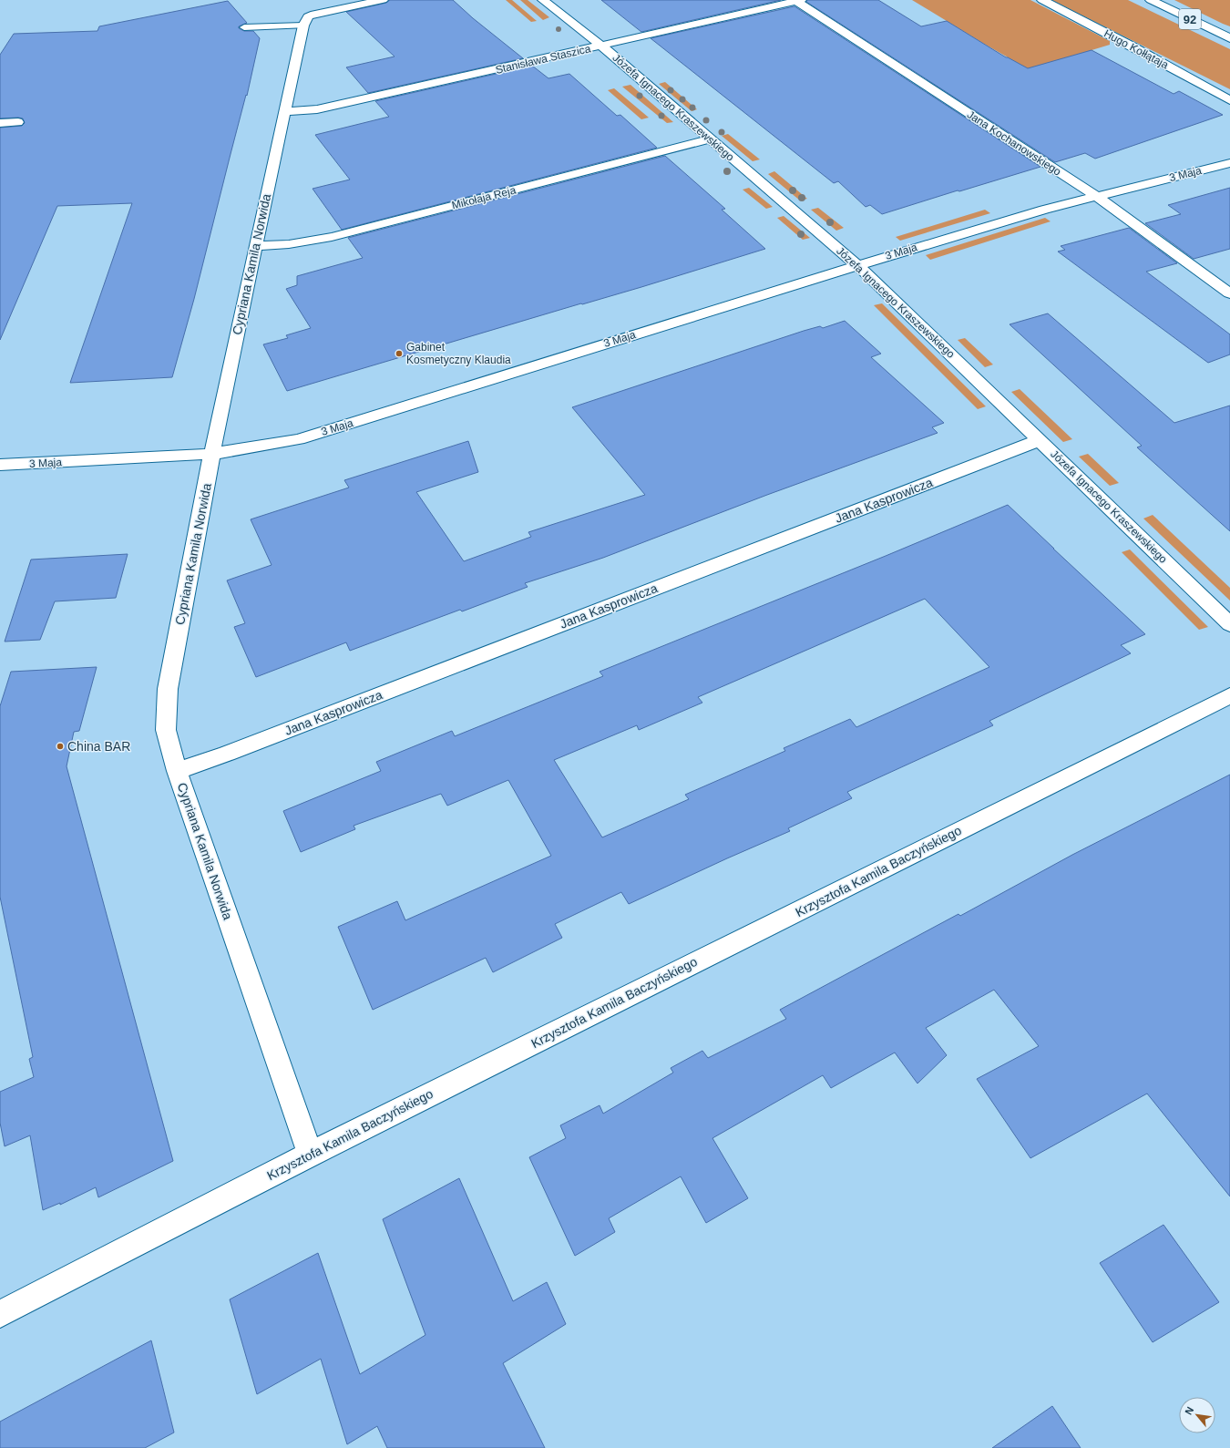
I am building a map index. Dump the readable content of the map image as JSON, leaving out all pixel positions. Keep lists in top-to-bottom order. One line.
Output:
{"streets":{"street":["92","Hugo Kołłątaja","Stanisława Staszica","Józefa Ignacego Kraszewskiego","Jana Kochanowskiego","3 Maja","Mikołaja Reja","Cypriana Kamila Norwida","Jana Kasprowicza","Krzysztofa Kamila Baczyńskiego"]},"crossings":[["Stanisława Staszica","Józefa Ignacego Kraszewskiego"],["Stanisława Staszica","Jana Kochanowskiego"],["Stanisława Staszica","Cypriana Kamila Norwida"],["Józefa Ignacego Kraszewskiego","3 Maja"],["Józefa Ignacego Kraszewskiego","Mikołaja Reja"],["Józefa Ignacego Kraszewskiego","Jana Kasprowicza"],["Jana Kochanowskiego","3 Maja"],["3 Maja","Cypriana Kamila Norwida"],["Mikołaja Reja","Cypriana Kamila Norwida"],["Cypriana Kamila Norwida","Jana Kasprowicza"],["Cypriana Kamila Norwida","Krzysztofa Kamila Baczyńskiego"]],"places":["Gabinet Kosmetyczny Klaudia","China BAR"],"north":"top left"}
